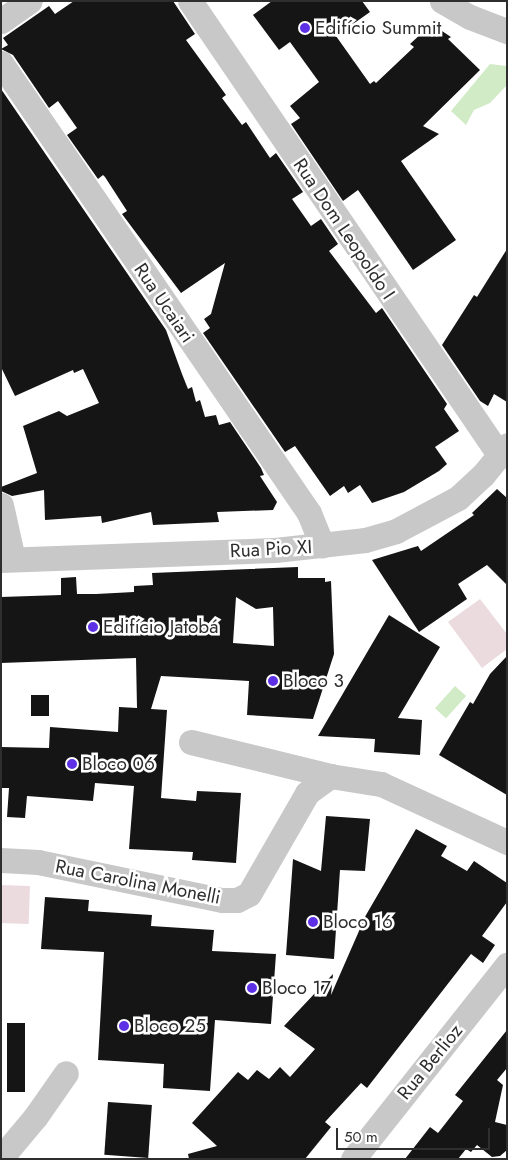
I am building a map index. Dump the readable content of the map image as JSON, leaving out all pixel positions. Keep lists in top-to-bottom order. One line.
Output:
{"streets":{"street":["Rua Dom Leopoldo I","Rua Ucaiari","Rua Pio XI","Rua Carolina Monelli","Rua Berlioz"]},"crossings":[["Rua Dom Leopoldo I","Rua Pio XI"],["Rua Ucaiari","Rua Pio XI"]],"places":["Edifício Summit","Edifício Jatobá","Bloco 3","Bloco 06","Bloco 16","Bloco 17","Bloco 25"],"scale_bar":"50 m"}
